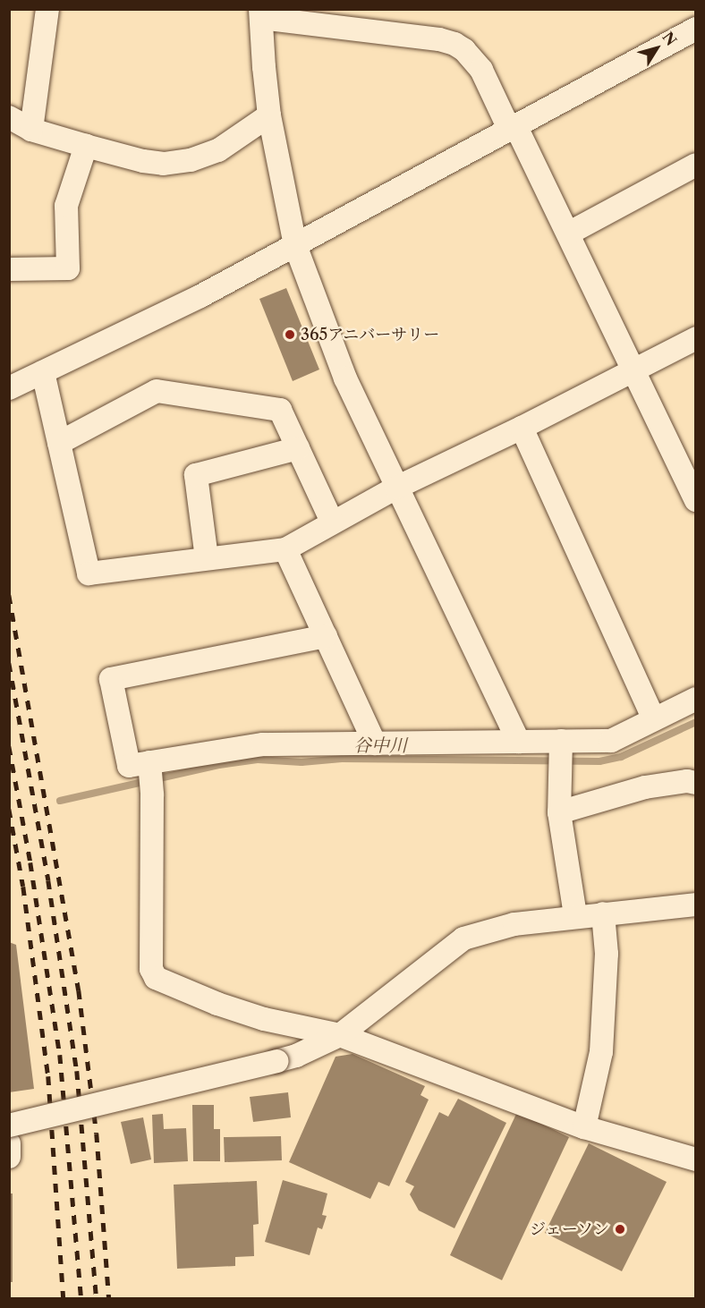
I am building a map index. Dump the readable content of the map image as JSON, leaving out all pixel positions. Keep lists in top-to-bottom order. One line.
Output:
{"water":["谷中川"],"places":["365アニバーサリー","ジェーソン"],"north":"top right"}
